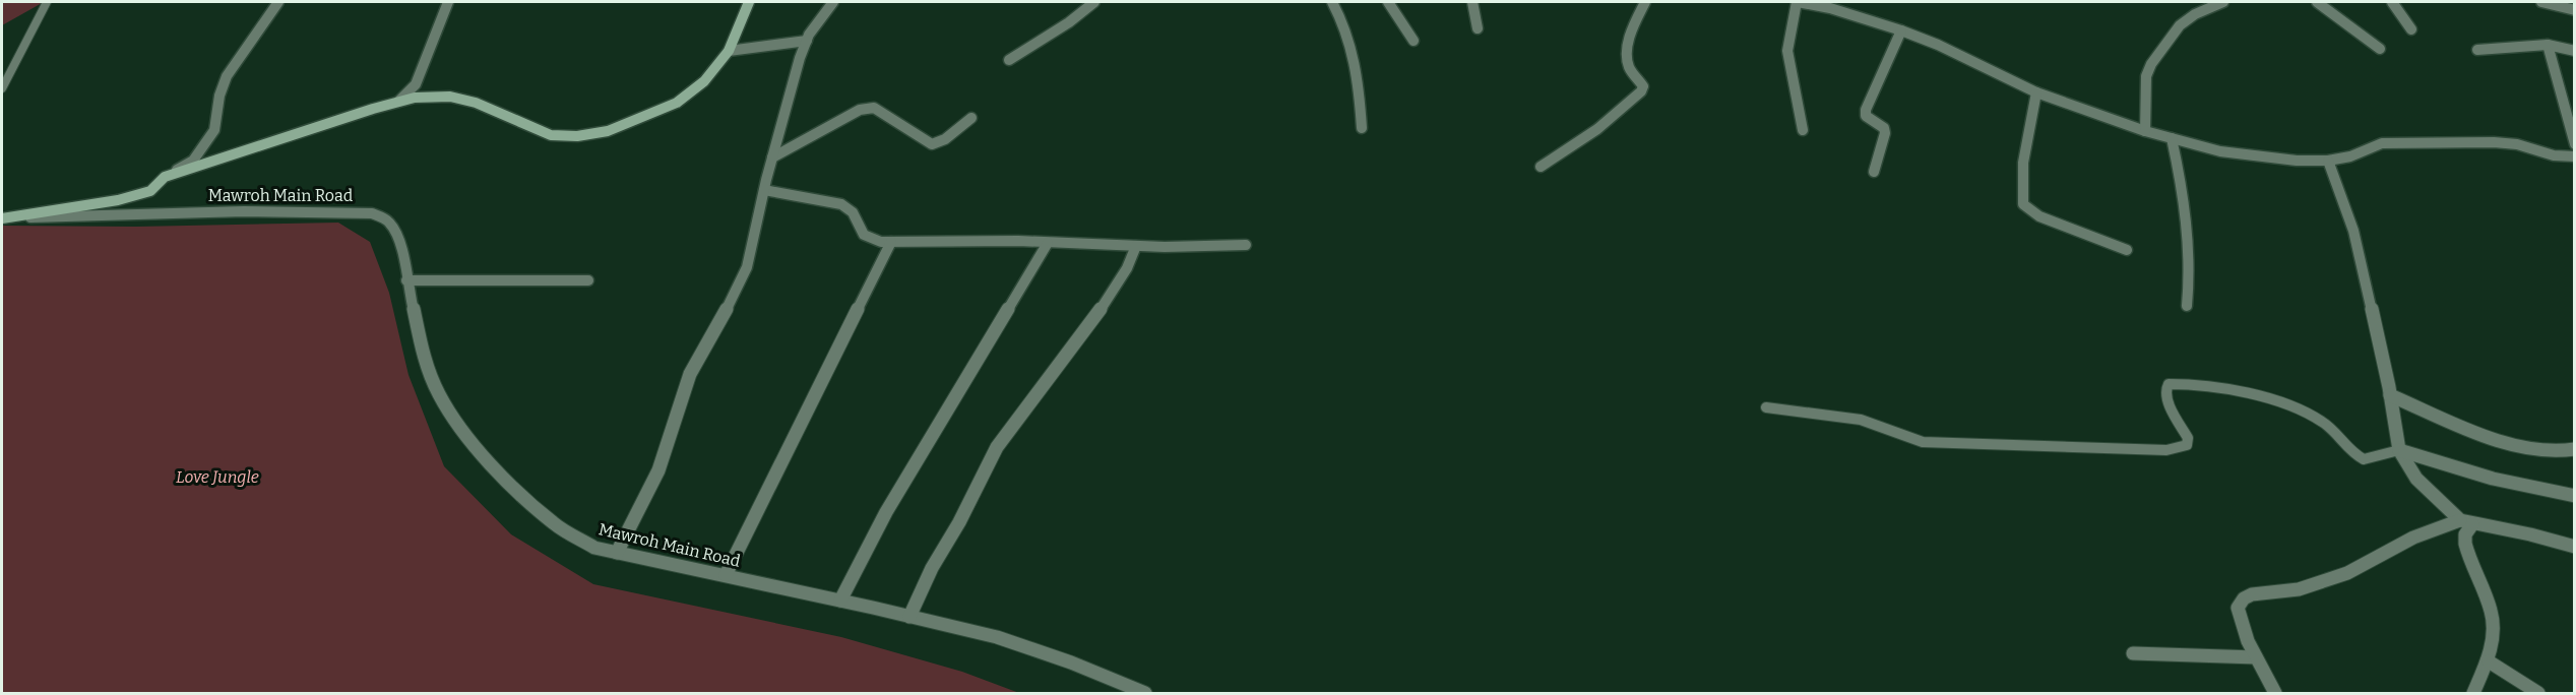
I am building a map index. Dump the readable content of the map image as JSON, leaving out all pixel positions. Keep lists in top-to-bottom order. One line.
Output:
{"streets":{"street":["Mawroh Main Road"]},"parks":["Love Jungle"]}
